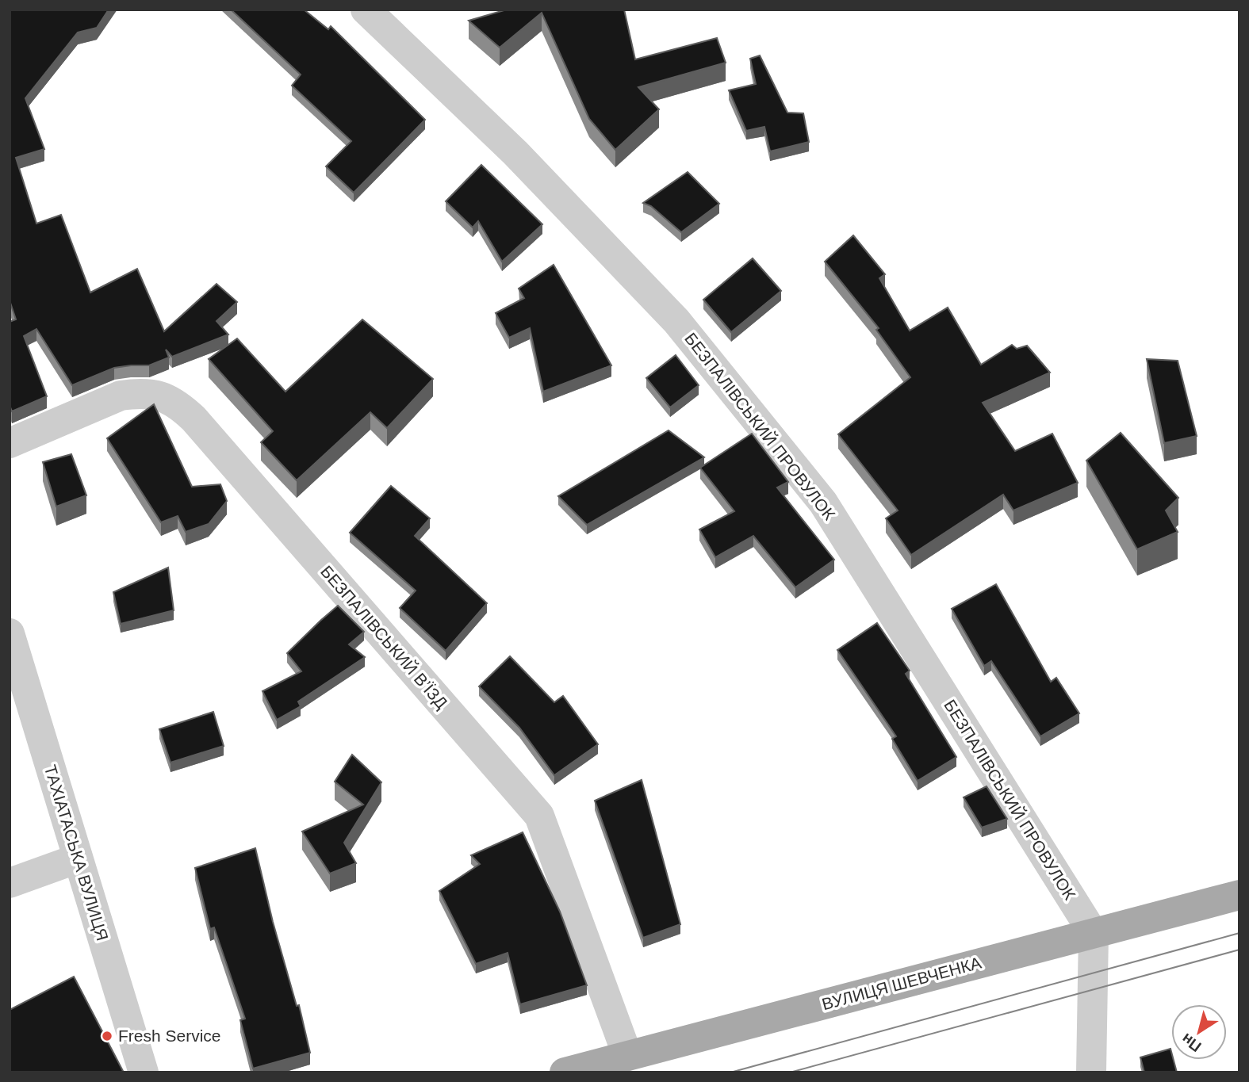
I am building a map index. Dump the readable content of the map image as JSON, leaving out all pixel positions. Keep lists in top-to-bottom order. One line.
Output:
{"streets":{"main road":["ВУЛИЦЯ ШЕВЧЕНКА"],"street":["БЕЗПАЛІВСЬКИЙ ПРОВУЛОК","БЕЗПАЛІВСЬКИЙ В’ЇЗД","ТАХІАТАСЬКА ВУЛИЦЯ"]},"crossings":[["БЕЗПАЛІВСЬКИЙ ПРОВУЛОК","ВУЛИЦЯ ШЕВЧЕНКА"],["БЕЗПАЛІВСЬКИЙ В’ЇЗД","ВУЛИЦЯ ШЕВЧЕНКА"]],"places":["Fresh Service"],"north":"bottom left"}
